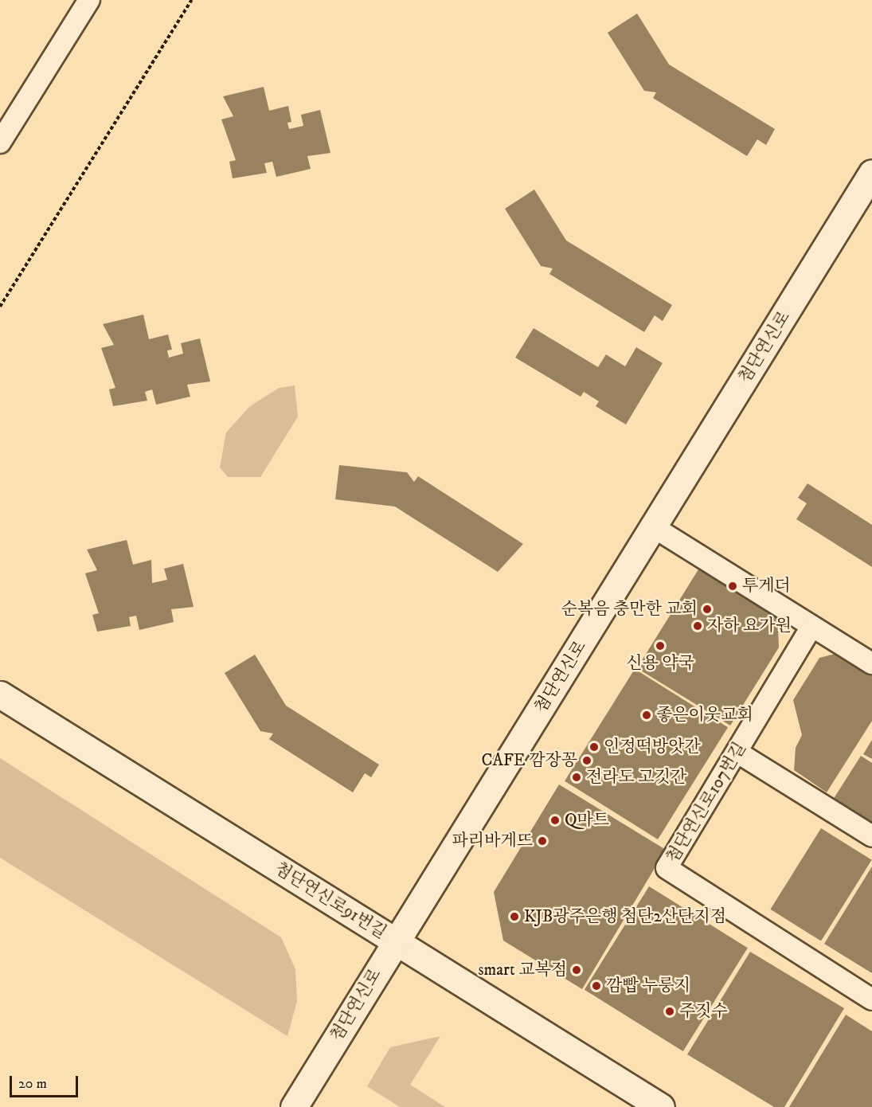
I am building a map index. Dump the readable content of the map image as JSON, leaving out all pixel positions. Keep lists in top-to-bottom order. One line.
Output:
{"streets":{"street":["첨단연신로","첨단연신로107번길","첨단연신로91번길"]},"crossings":[["첨단연신로","첨단연신로91번길"]],"places":["투게더","순복음 충만한 교회","자하 요가원","신용 약국","좋은이웃교회","인정떡방앗간","CAFE 깜장꽁","전라도 고깃간","Q마트","파리바게뜨","KJB광주은행 첨단2산단지점","smart 교복점","깜빱 누룽지","주짓수"],"scale_bar":"20 m"}
